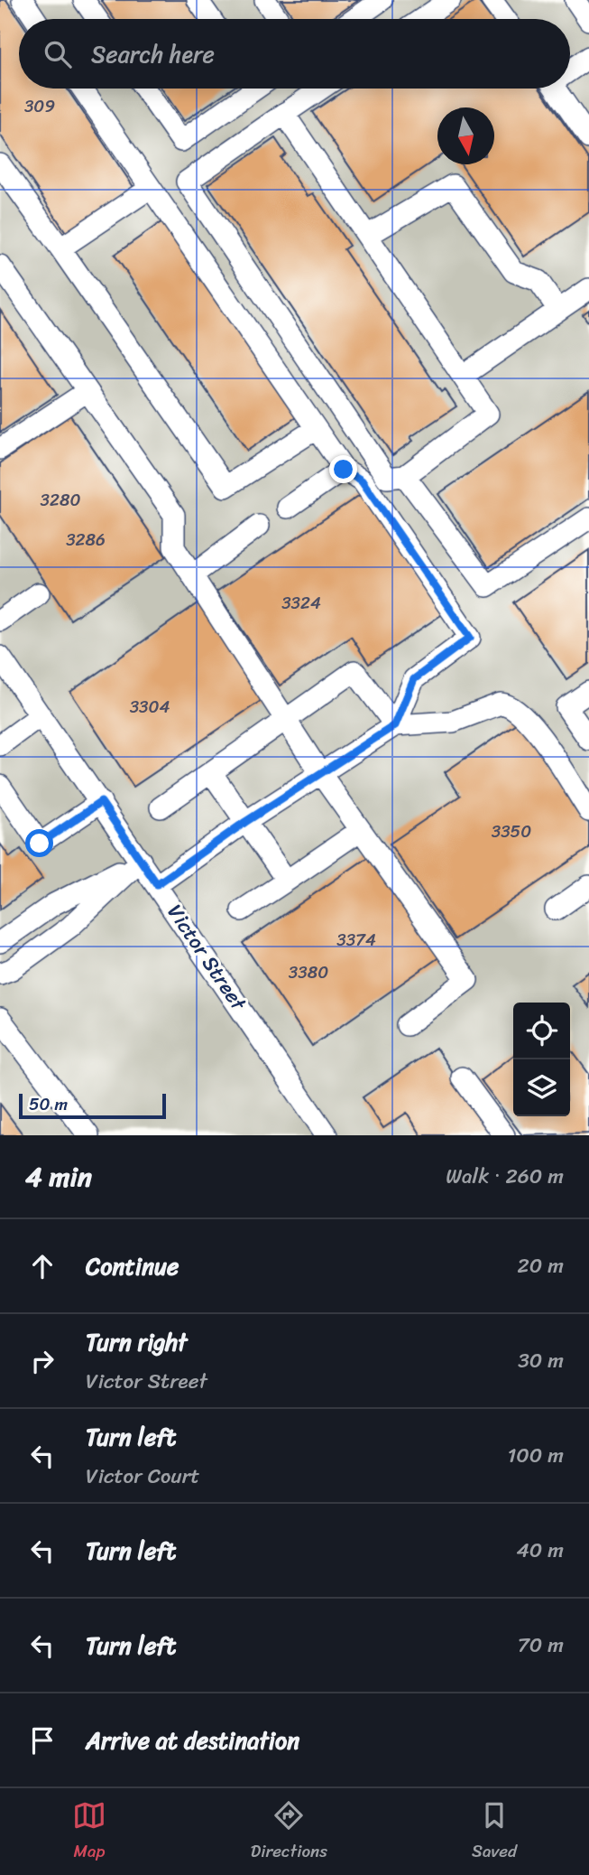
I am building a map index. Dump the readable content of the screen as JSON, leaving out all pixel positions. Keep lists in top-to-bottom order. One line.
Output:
{"streets":{"street":["Victor Street"]},"house_numbers":["309","3280","3286","3324","3304","3350","3374","3380"],"scale_bar":"50 m","north":"bottom","page":{"search":"Search here","scale":"50 m","heading":["4 min","Walk · 260 m"],"list":[["Continue","20 m"],["Turn right","Victor Street","30 m"],["Turn left","Victor Court","100 m"],["Turn left","40 m"],["Turn left","70 m"],"Arrive at destination"],"nav":["Map","Directions","Saved"]}}
